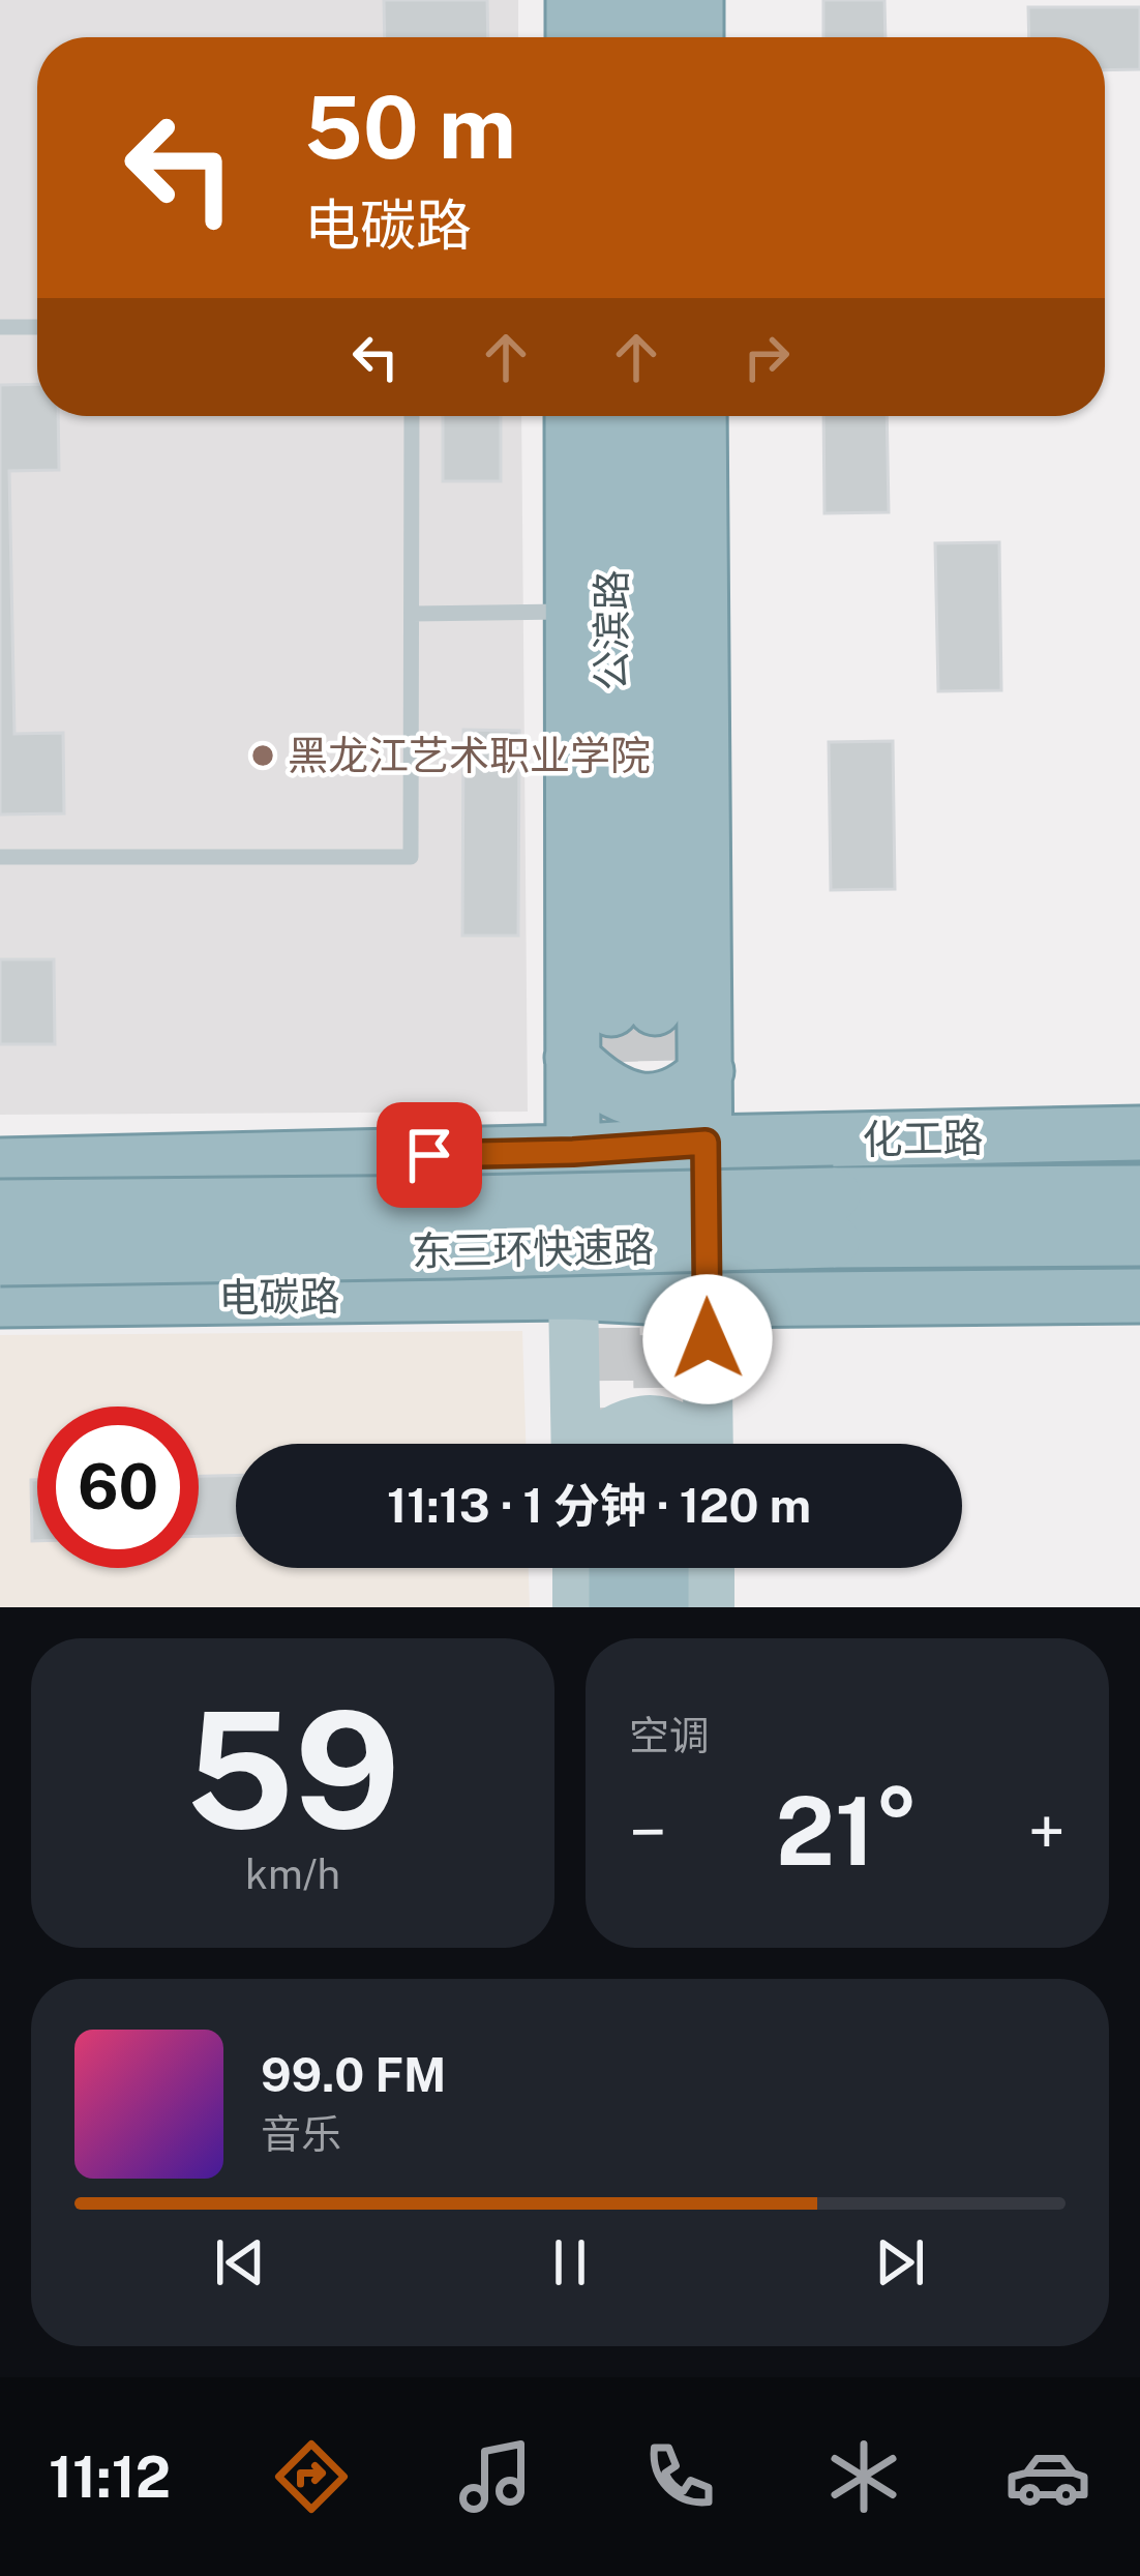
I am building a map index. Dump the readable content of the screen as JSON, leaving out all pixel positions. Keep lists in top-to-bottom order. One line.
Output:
{"streets":{"highway":["公滨路","化工路","东三环快速路","电碳路"]},"places":["黑龙江艺术职业学院"],"page":{"turn":["50 m","电碳路"],"limit":"60","trip":"11:13 · 1 分钟 · 120 m","tile":[["59","km/h"],"空调"],"heat":["−","21°","+"],"song":["99.0 FM","音乐"],"tabs":"11:12"}}
